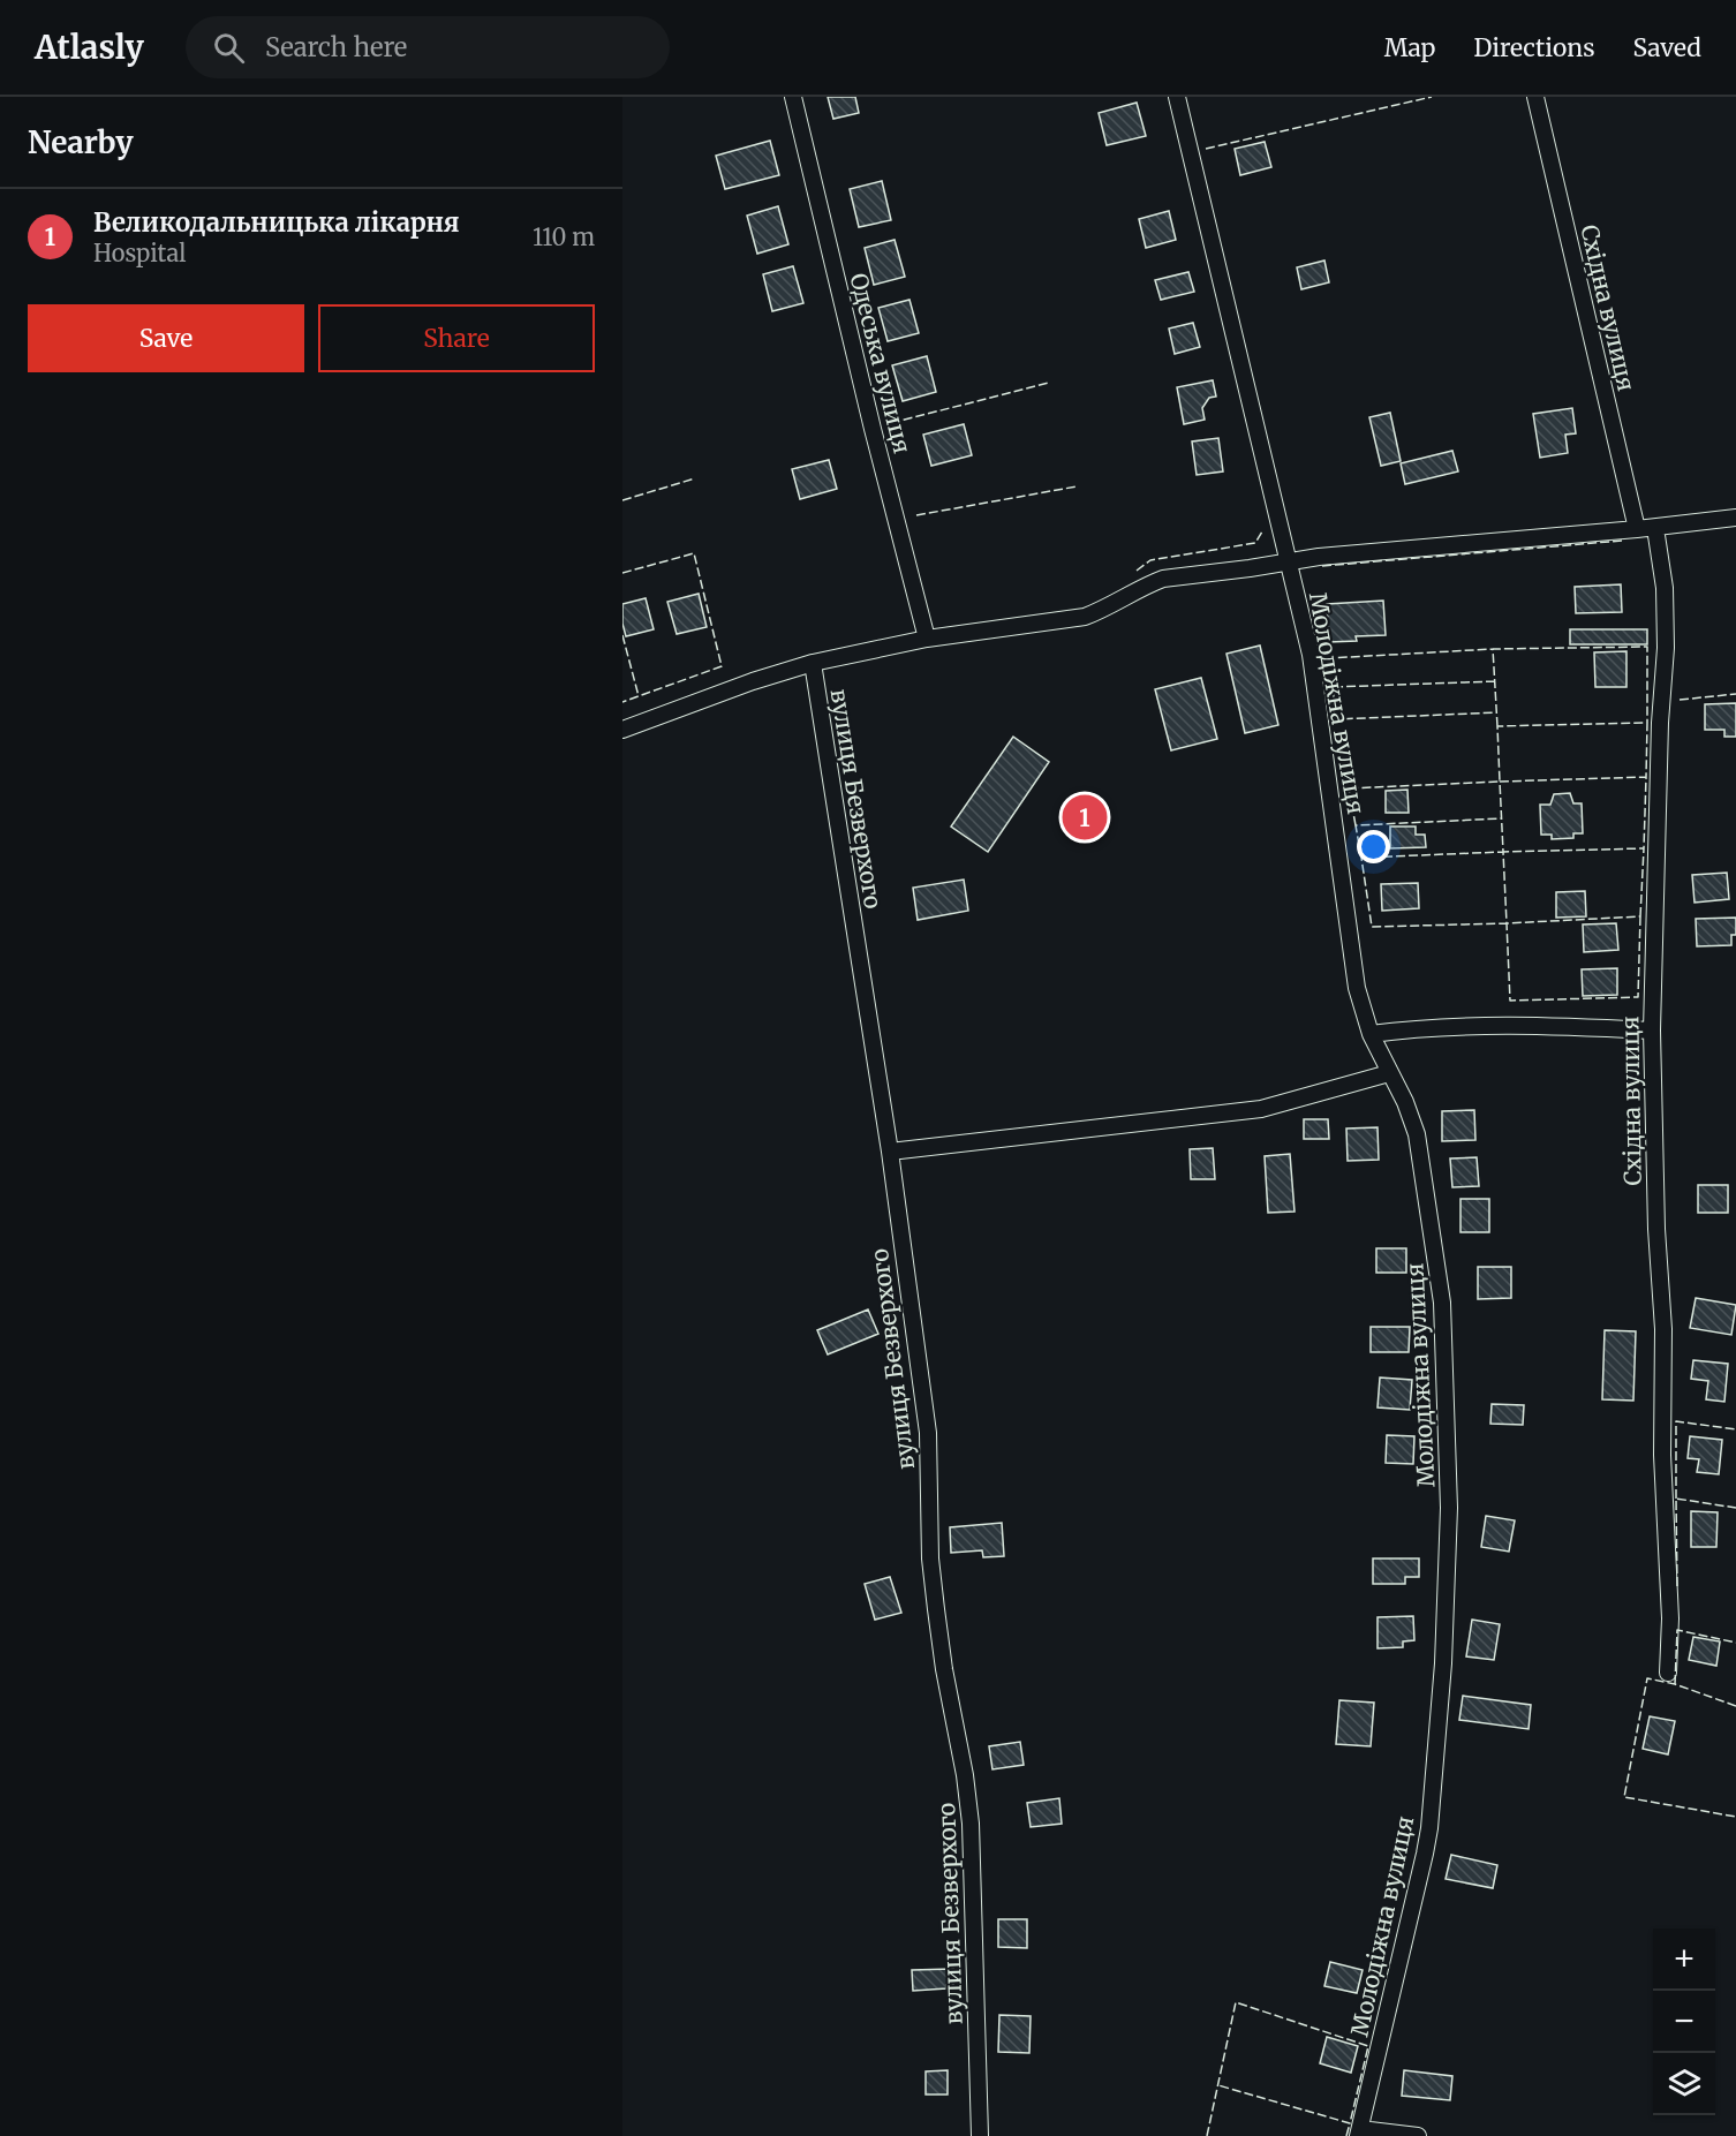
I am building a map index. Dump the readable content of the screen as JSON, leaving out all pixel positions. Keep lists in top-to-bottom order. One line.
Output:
{"streets":{"street":["Східна вулиця","Одеська вулиця","Молодіжна вулиця","вулиця Безверхого"]},"page":{"header":"Atlasly","search":"Search here","nav":["Map","Directions","Saved"],"heading":"Nearby","list":[{"mark":"1","name":"Великодальницька лікарня","note":"Hospital","value":"110 m"}],"buttons":["Save","Share"],"pins":"1","map_buttons":["+","−"]}}
